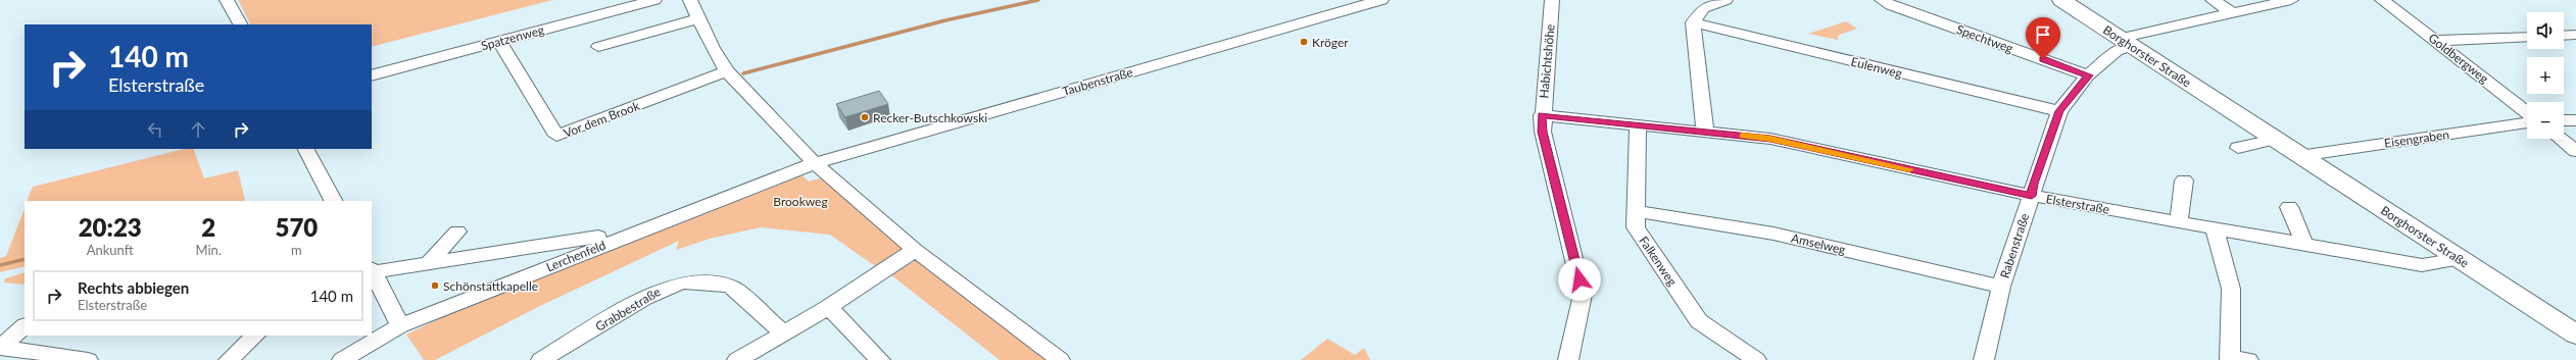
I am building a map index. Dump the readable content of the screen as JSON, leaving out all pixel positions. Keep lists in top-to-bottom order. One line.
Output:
{"streets":{"main road":["Borghorster Straße"],"street":["Spatzenweg","Spechtweg","Goldbergweg","Habichtshöhe","Eulenweg","Taubenstraße","Vor dem Brook","Eisengraben","Elsterstraße","Amselweg","Rabenstraße","Lerchenfeld","Falkenweg","Grabbestraße"]},"crossings":[["Spatzenweg","Vor dem Brook"],["Spechtweg","Rabenstraße"],["Borghorster Straße","Eisengraben"],["Borghorster Straße","Elsterstraße"],["Borghorster Straße","Rabenstraße"],["Habichtshöhe","Elsterstraße"],["Eulenweg","Rabenstraße"],["Taubenstraße","Lerchenfeld"],["Elsterstraße","Rabenstraße"],["Elsterstraße","Falkenweg"],["Amselweg","Rabenstraße"],["Amselweg","Falkenweg"]],"parks":["Brookweg"],"places":["Kröger","Recker-Butschkowski","Schönstattkapelle"],"page":{"map_buttons":["+","−"],"turn":["140 m","Elsterstraße"],"eta":["20:23","Ankunft","2","Min.","570","m"],"list":[{"name":"Rechts abbiegen","note":"Elsterstraße","value":"140 m"}]}}
